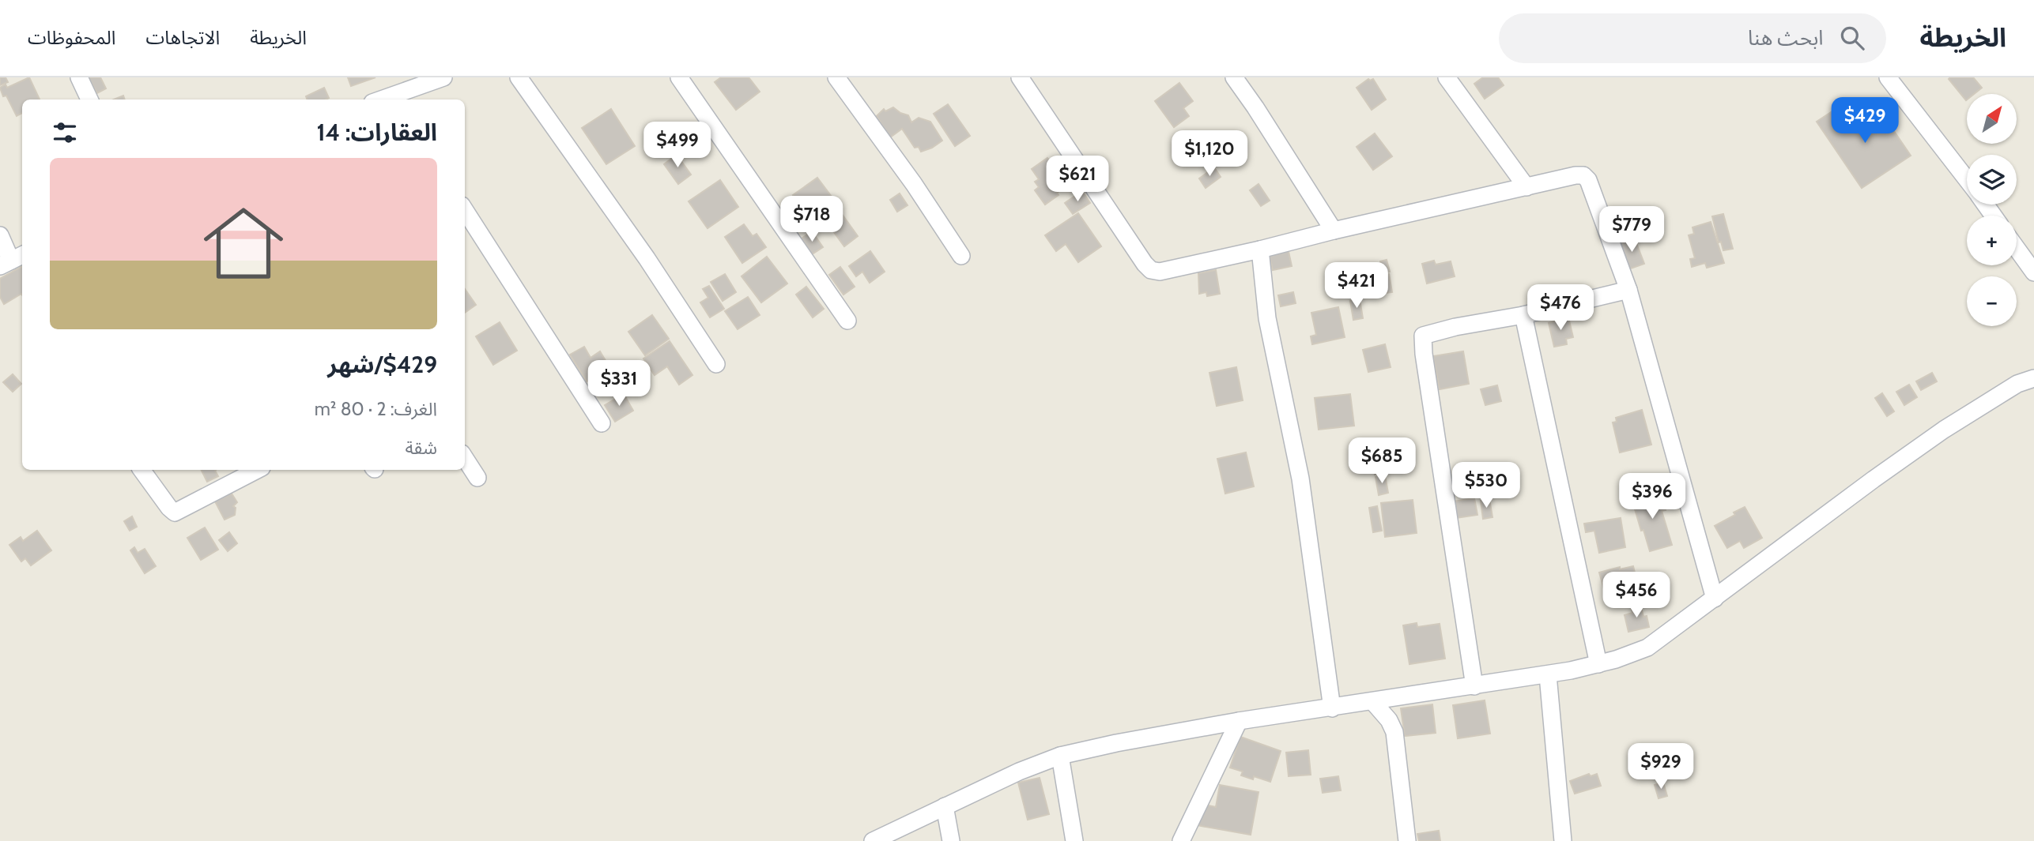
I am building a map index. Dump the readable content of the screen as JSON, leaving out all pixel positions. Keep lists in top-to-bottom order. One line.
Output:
{"north":"top right","page":{"header":"الخريطة","search":"ابحث هنا","nav":["الخريطة","الاتجاهات","المحفوظات"],"map_buttons":["+","−"],"price":["$429","$499","$1,120","$621","$718","$779","$421","$476","$331","$685","$530","$396","$456","$929"],"heading":"العقارات: 14","list":[{"name":"$429/شهر","note":"الغرف: 2 · 80 m² · شقة"}]}}
